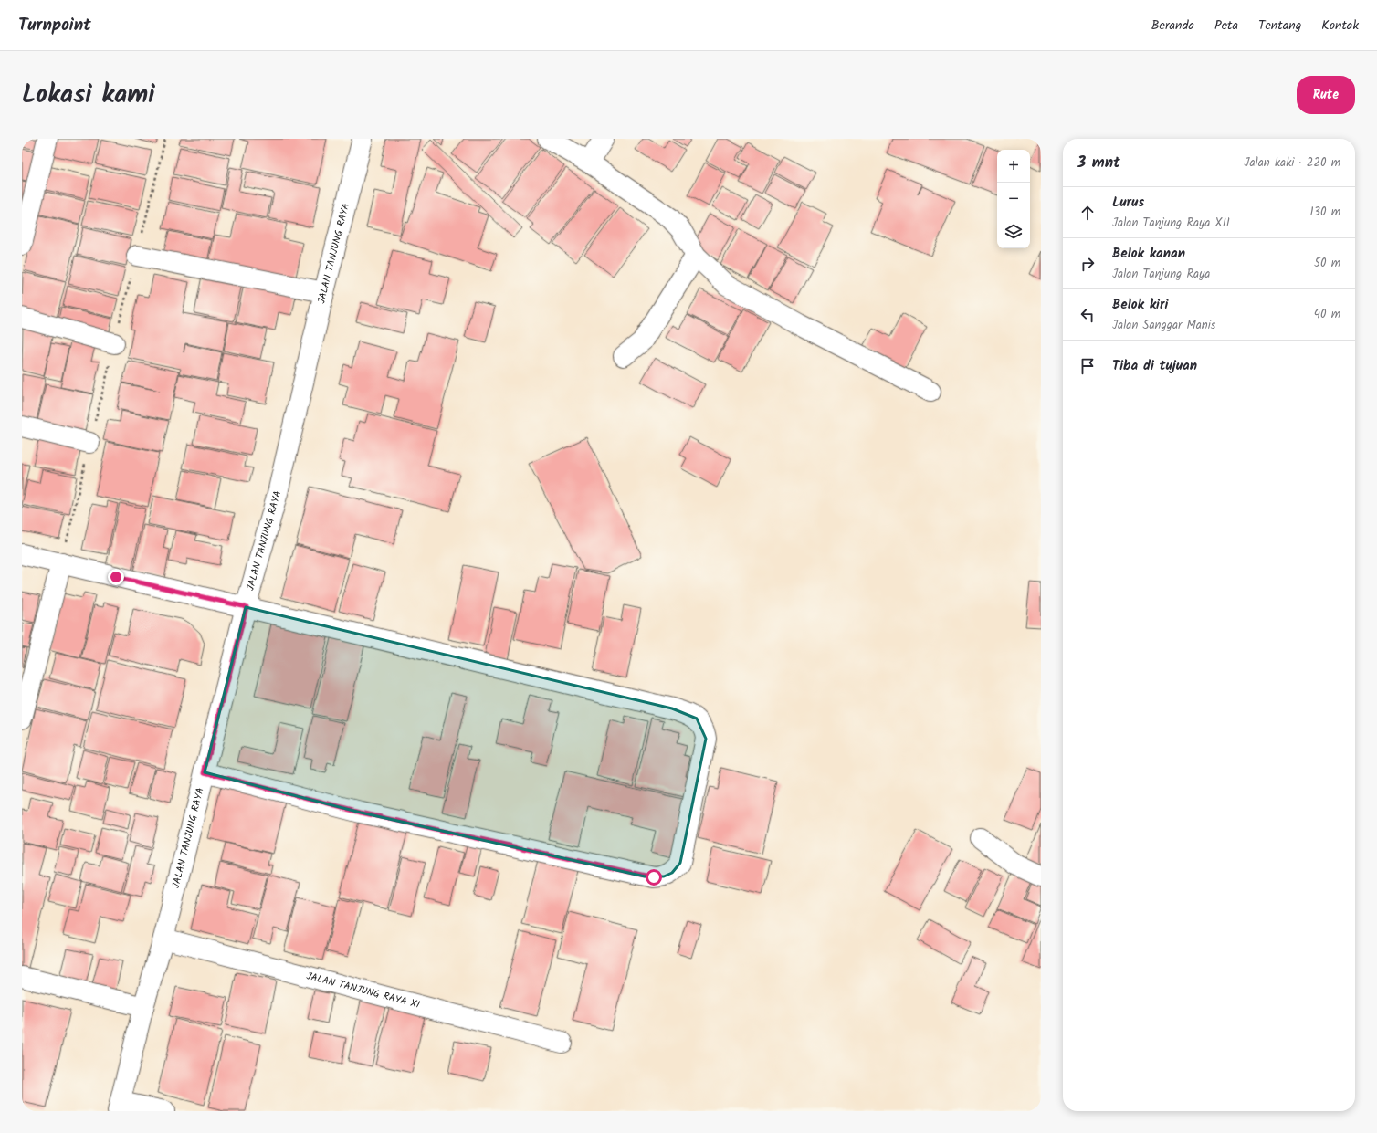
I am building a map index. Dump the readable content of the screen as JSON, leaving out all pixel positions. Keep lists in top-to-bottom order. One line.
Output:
{"streets":{"street":["JALAN TANJUNG RAYA","JALAN TANJUNG RAYA XI"]},"crossings":[["JALAN TANJUNG RAYA","JALAN TANJUNG RAYA XI"]],"page":{"header":"Turnpoint","nav":["Beranda","Peta","Tentang","Kontak"],"title":"Lokasi kami","buttons":"Rute","heading":["3 mnt","Jalan kaki · 220 m"],"map_buttons":["+","−"],"list":[["Lurus","Jalan Tanjung Raya XII","130 m"],["Belok kanan","Jalan Tanjung Raya","50 m"],["Belok kiri","Jalan Sanggar Manis","40 m"],"Tiba di tujuan"]}}
